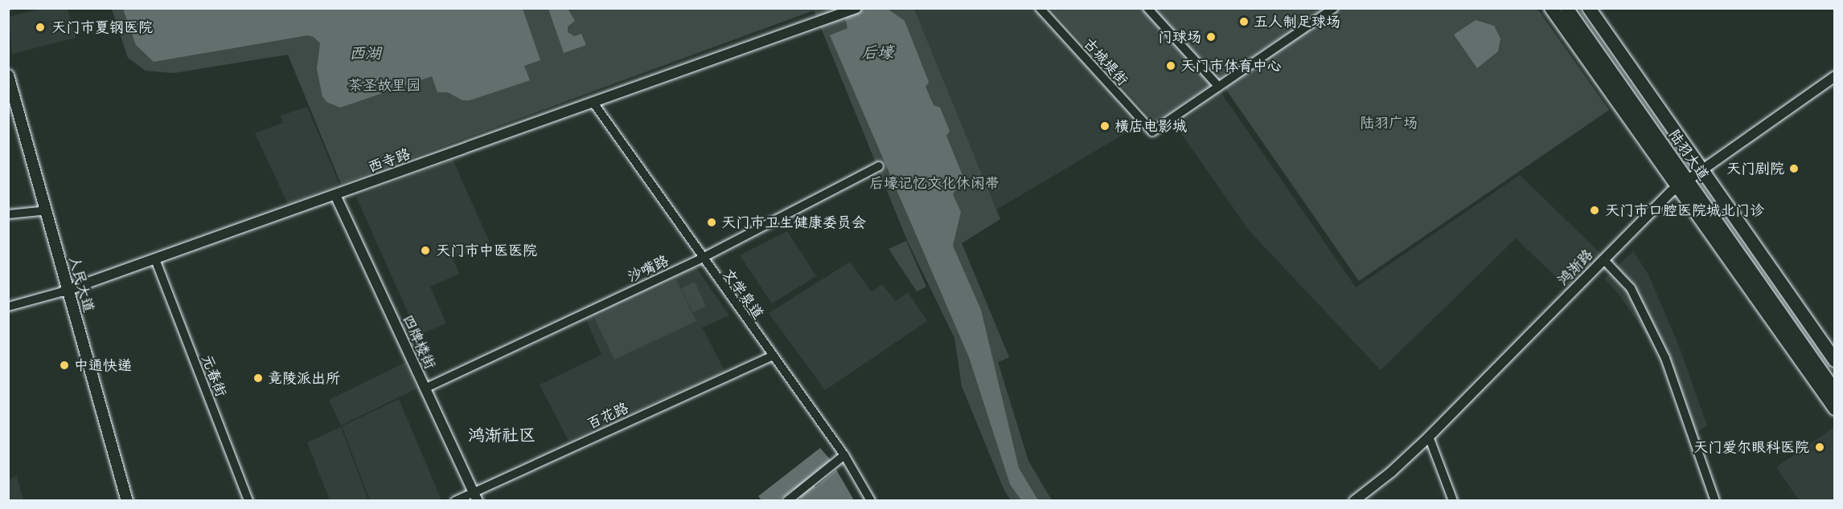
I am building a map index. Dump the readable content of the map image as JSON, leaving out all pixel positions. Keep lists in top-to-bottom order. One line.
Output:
{"streets":{"main road":["陆羽大道","人民大道"],"street":["古城堤街","西寺路","鸿渐路","沙嘴路","文学泉道","四牌楼街","元春街","百花路"]},"crossings":[["陆羽大道","鸿渐路"],["西寺路","人民大道"],["西寺路","文学泉道"],["西寺路","四牌楼街"],["西寺路","元春街"],["沙嘴路","文学泉道"],["沙嘴路","四牌楼街"],["文学泉道","百花路"],["四牌楼街","百花路"]],"districts":["鸿渐社区"],"water":["后壕","西湖"],"parks":["茶圣故里园","陆羽广场","后壕记忆文化休闲带"],"places":["五人制足球场","天门市夏钢医院","门球场","天门市体育中心","横店电影城","天门剧院","天门市口腔医院城北门诊","天门市卫生健康委员会","天门市中医医院","中通快递","竟陵派出所","天门爱尔眼科医院"]}
